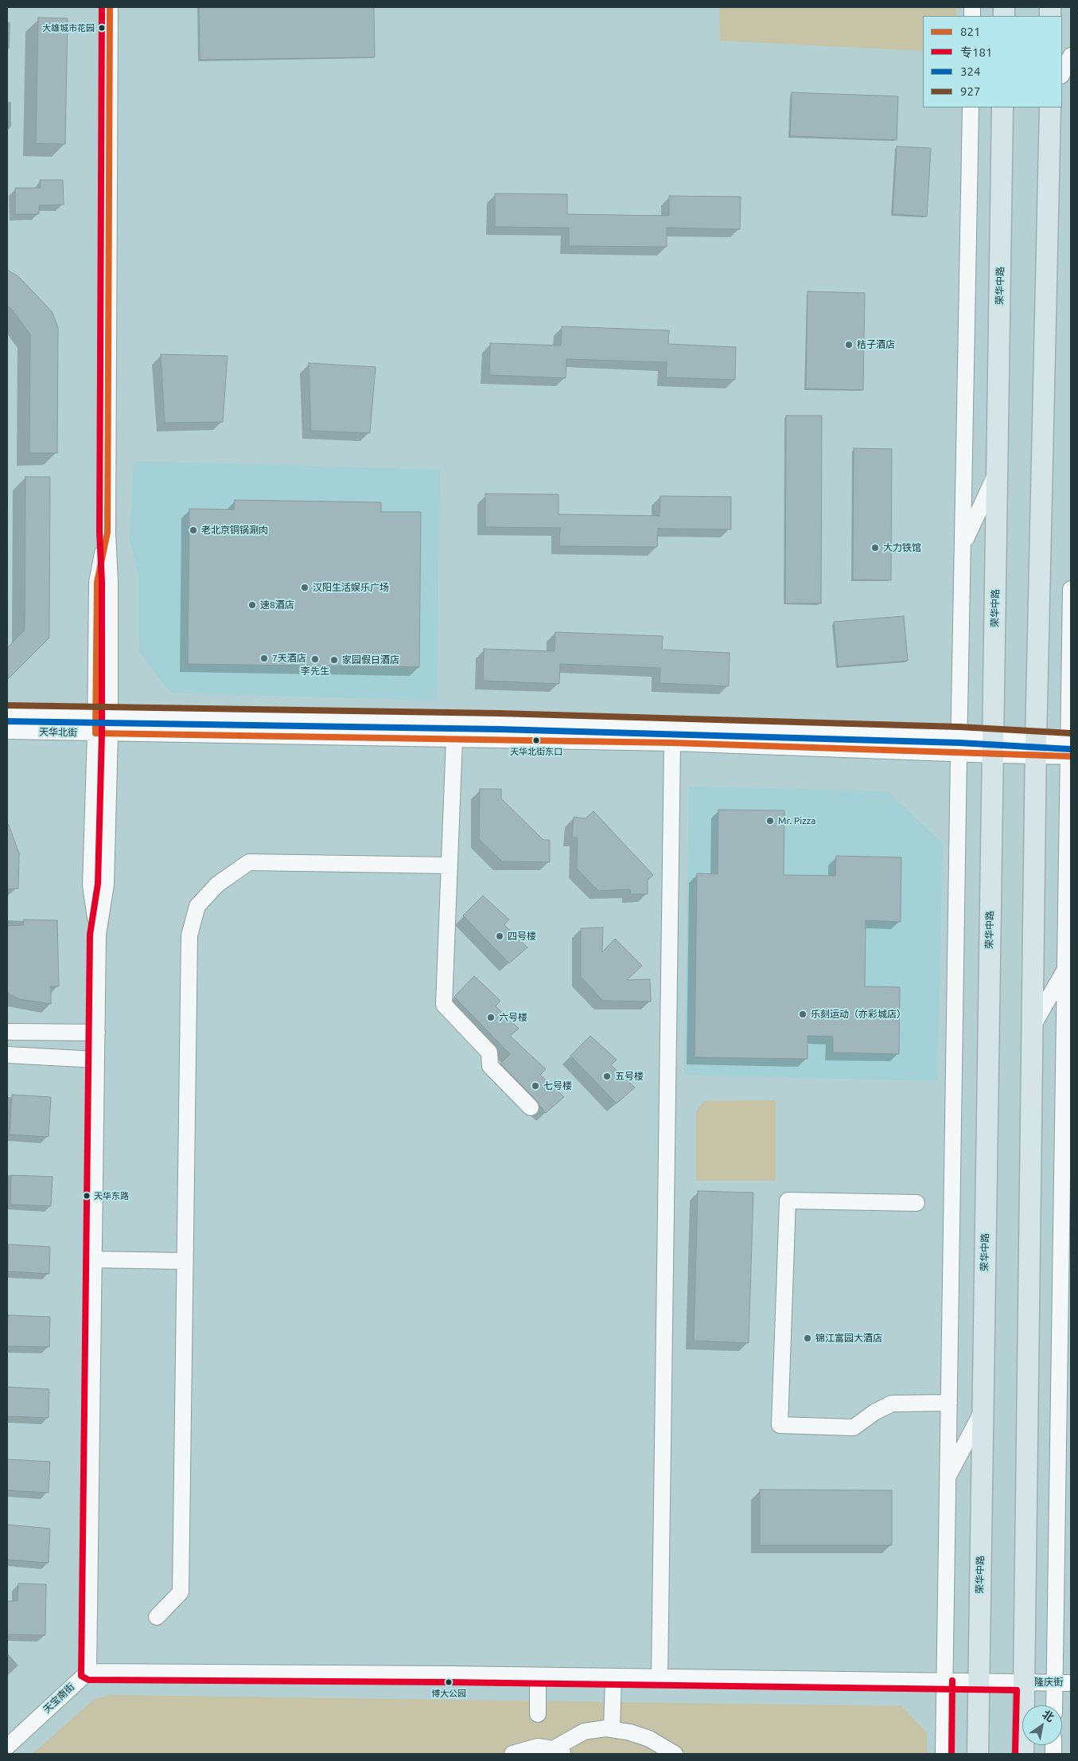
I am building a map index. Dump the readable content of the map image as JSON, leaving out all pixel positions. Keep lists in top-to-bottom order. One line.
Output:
{"streets":{"main road":["荣华中路"],"street":["天华北街","隆庆街","天宝南街"]},"crossings":[["荣华中路","天华北街"],["荣华中路","隆庆街"]],"places":["大雄城市花园","桔子酒店","老北京铜锅涮肉","大力铁馆","汉阳生活娱乐广场","速8酒店","7天酒店","李先生","家园假日酒店","天华北街东口","Mr. Pizza","四号楼","乐刻运动（亦彩城店）","六号楼","五号楼","七号楼","天华东路","锦江富园大酒店","博大公园"],"lines":["transit line 821","transit line 专181","transit line 927","transit line 324"],"legend":["821","专181","324","927"],"north":"top right"}
